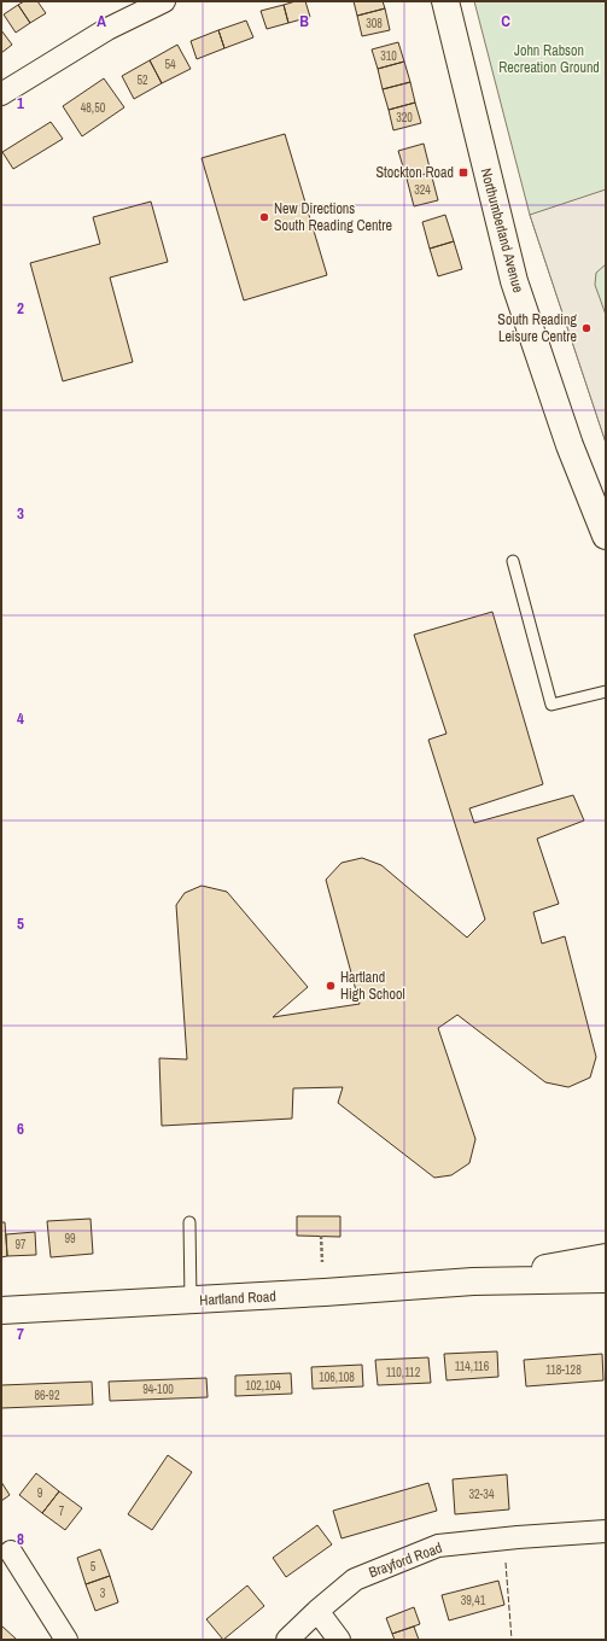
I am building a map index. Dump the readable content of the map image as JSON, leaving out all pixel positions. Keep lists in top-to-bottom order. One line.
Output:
{"streets":{"street":["Northumberland Avenue","Hartland Road","Brayford Road"]},"parks":["John Rabson Recreation Ground"],"places":{"transit":["Stockton Road"],"other":["New Directions South Reading Centre","South Reading Leisure Centre","Hartland High School"]},"house_numbers":["308","310","54","52","48,50","320","324","99","97","114,116","118-128","110,112","106,108","102,104","94-100","86-92","9","32-34","7","5","3","39,41"],"grid":{"columns":["A","B","C"],"rows":["1","2","3","4","5","6","7","8"]}}
